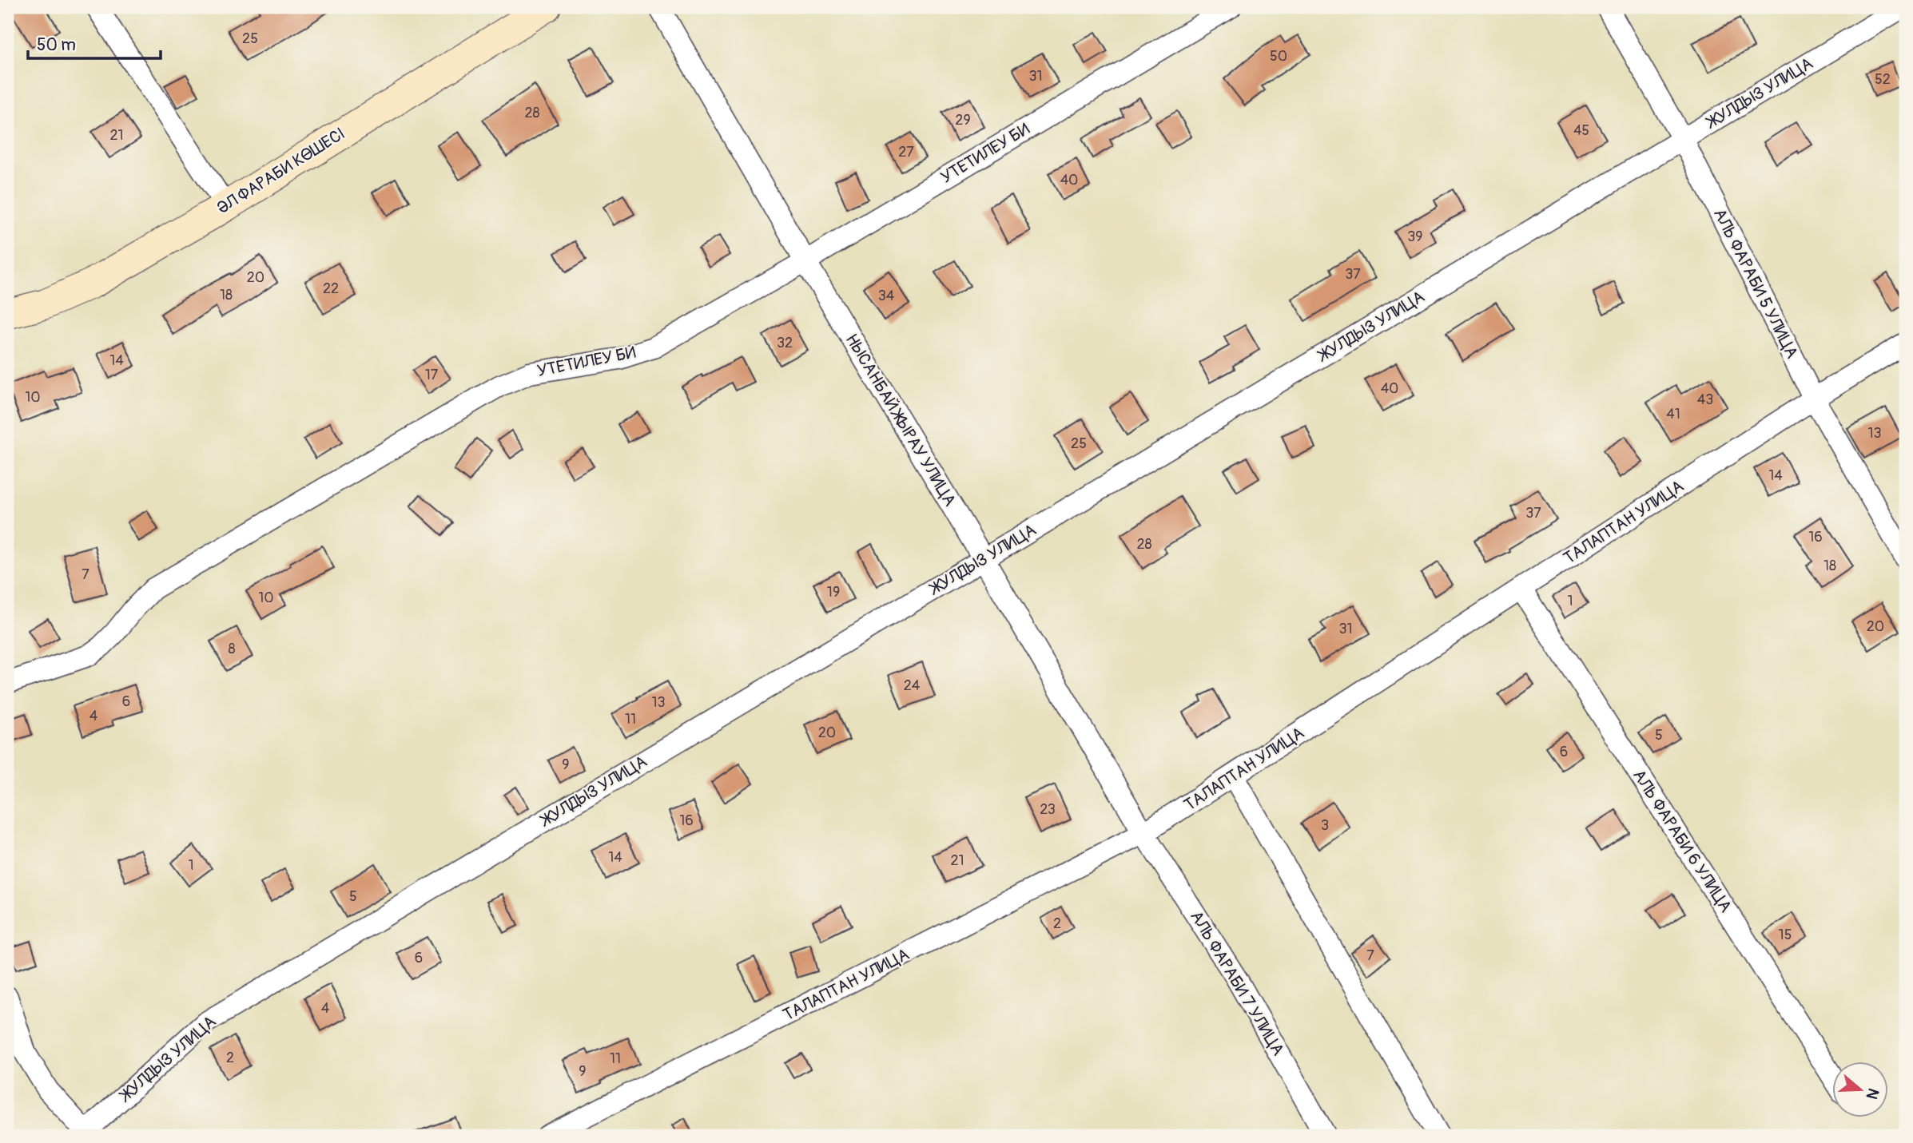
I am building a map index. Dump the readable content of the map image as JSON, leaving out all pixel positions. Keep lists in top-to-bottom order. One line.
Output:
{"streets":{"street":["ЖУЛДЫЗ УЛИЦА","УТЕТИЛЕУ БИ","ӘЛ ФАРАБИ КӨШЕСІ","АЛЬ ФАРАБИ 5 УЛИЦА","НЫСАНБАЙ ЖЫРАУ УЛИЦА","ТАЛАПТАН УЛИЦА","АЛЬ ФАРАБИ 6 УЛИЦА","АЛЬ ФАРАБИ 7 УЛИЦА"]},"crossings":[["ЖУЛДЫЗ УЛИЦА","АЛЬ ФАРАБИ 5 УЛИЦА"],["ЖУЛДЫЗ УЛИЦА","НЫСАНБАЙ ЖЫРАУ УЛИЦА"],["УТЕТИЛЕУ БИ","НЫСАНБАЙ ЖЫРАУ УЛИЦА"],["АЛЬ ФАРАБИ 5 УЛИЦА","ТАЛАПТАН УЛИЦА"],["НЫСАНБАЙ ЖЫРАУ УЛИЦА","ТАЛАПТАН УЛИЦА"],["НЫСАНБАЙ ЖЫРАУ УЛИЦА","АЛЬ ФАРАБИ 7 УЛИЦА"],["ТАЛАПТАН УЛИЦА","АЛЬ ФАРАБИ 6 УЛИЦА"],["ТАЛАПТАН УЛИЦА","АЛЬ ФАРАБИ 7 УЛИЦА"]],"house_numbers":["25","50","31","52","28","29","45","21","27","40","39","37","20","22","18","34","32","14","17","40","10","43","41","13","25","14","37","16","28","18","7","19","10","1","20","31","8","24","6","13","4","11","20","5","6","9","23","16","3","14","21","1","5","2","15","7","6","4","2","11","9"],"scale_bar":"50 m","north":"right"}
